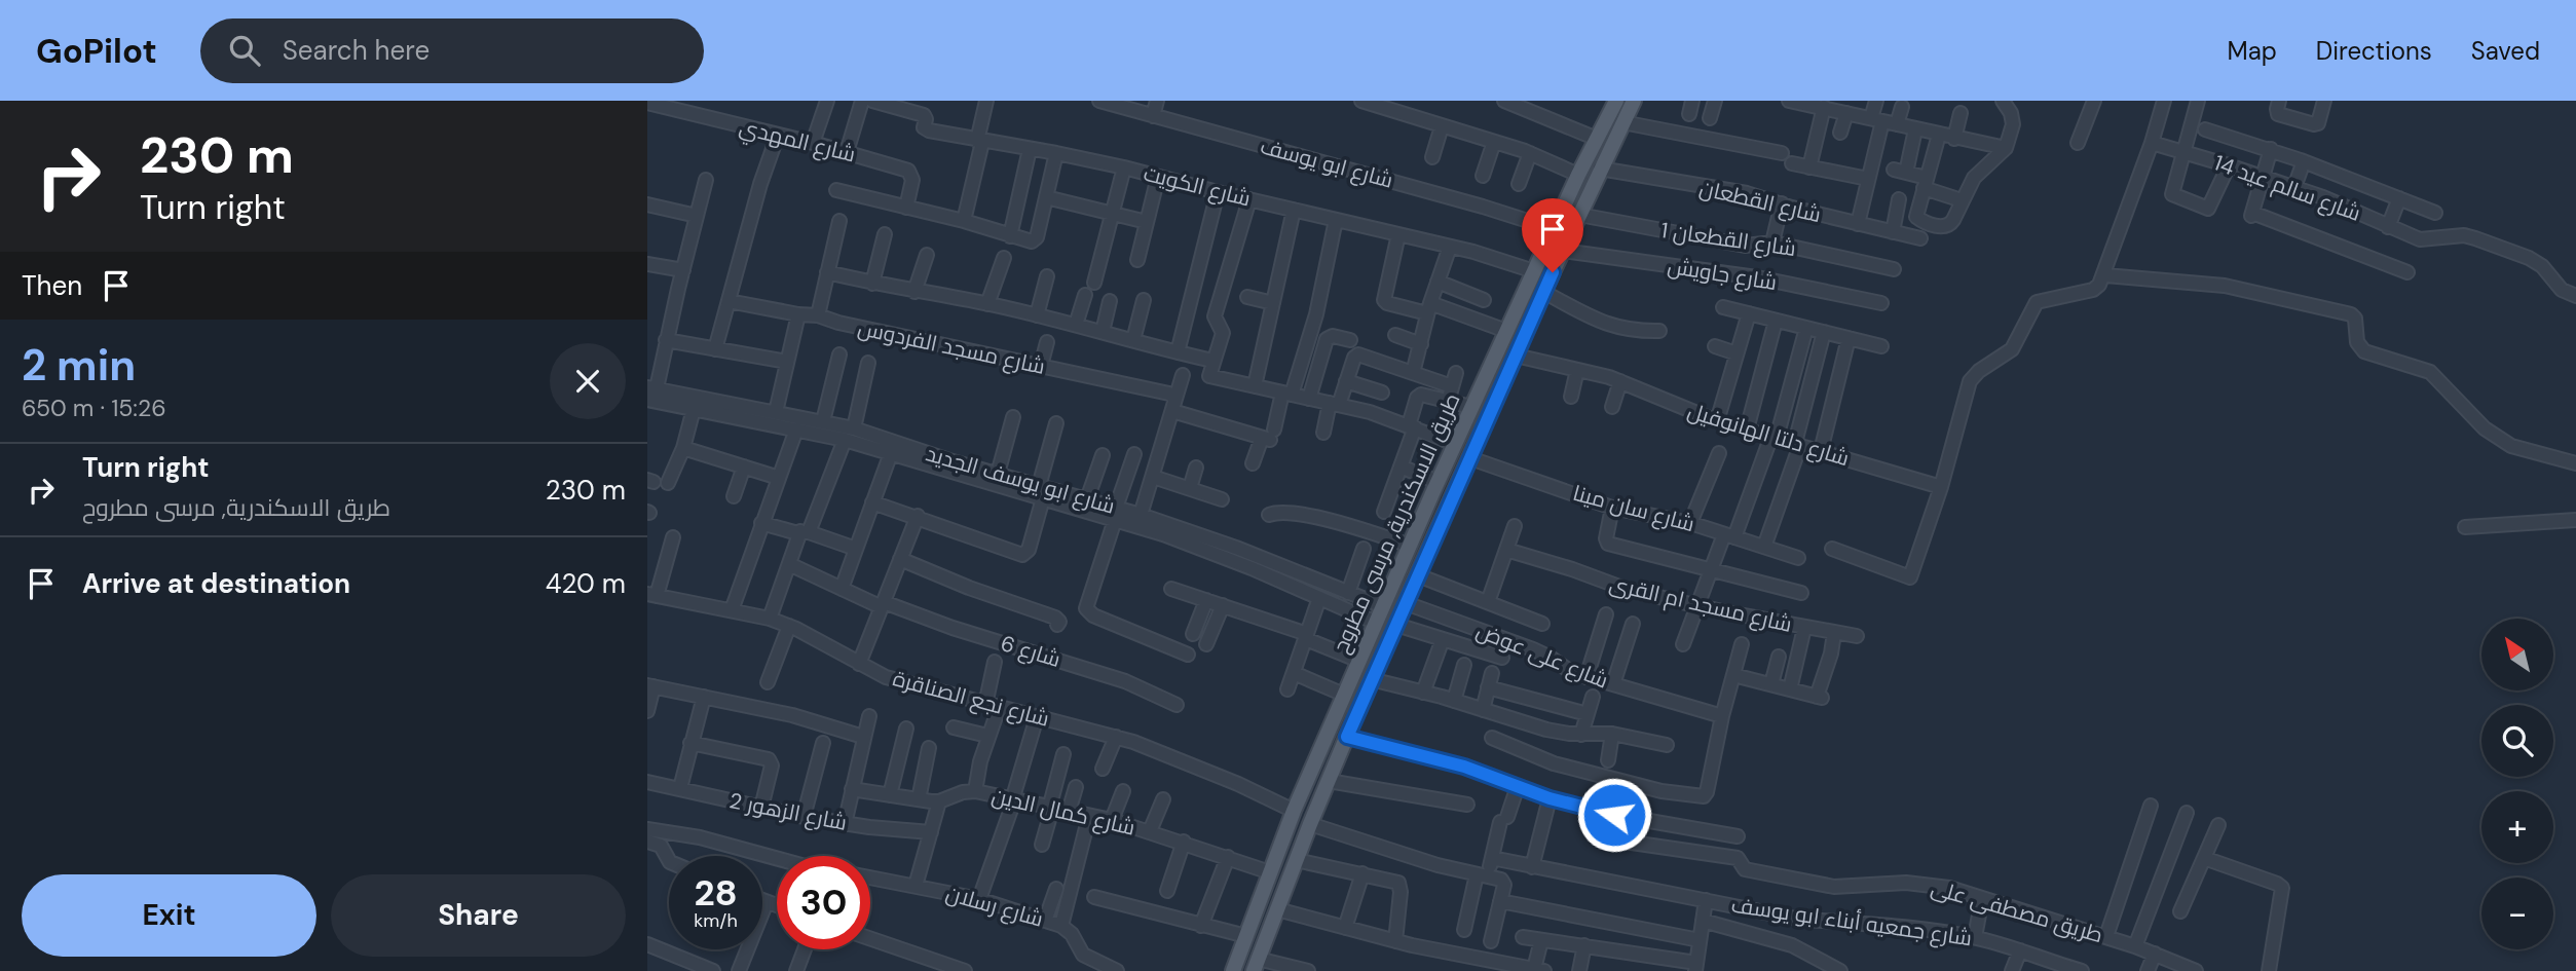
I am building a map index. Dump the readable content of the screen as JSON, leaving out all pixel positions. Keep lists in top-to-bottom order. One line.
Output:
{"streets":{"main road":["طريق الاسكندرية, مرسى مطروح"],"street":["شارع المهدي","شارع ابو يوسف","شارع الكويت","شارع سالم عيد 14","شارع القطعان","شارع القطعان 1","شارع جاويش","شارع مسجد الفردوس","شارع دلتا الهانوفيل","شارع ابو يوسف الجديد","شارع سان مينا","شارع مسجد ام القرى","شارع 6","شارع على عوض","شارع نجع الصناقرة","شارع الزهور 2","شارع كمال الدين","شارع رسلان","طريق مصطفى على","شارع جمعيه أبناء ابو يوسف"]},"crossings":[["شارع ابو يوسف","طريق الاسكندرية, مرسى مطروح"],["شارع الكويت","طريق الاسكندرية, مرسى مطروح"],["شارع القطعان","طريق الاسكندرية, مرسى مطروح"],["شارع القطعان 1","طريق الاسكندرية, مرسى مطروح"],["شارع جاويش","طريق الاسكندرية, مرسى مطروح"],["شارع دلتا الهانوفيل","طريق الاسكندرية, مرسى مطروح"],["شارع ابو يوسف الجديد","طريق الاسكندرية, مرسى مطروح"],["شارع سان مينا","طريق الاسكندرية, مرسى مطروح"],["طريق الاسكندرية, مرسى مطروح","شارع على عوض"],["طريق الاسكندرية, مرسى مطروح","شارع نجع الصناقرة"],["طريق الاسكندرية, مرسى مطروح","شارع كمال الدين"]],"north":"top left","page":{"header":"GoPilot","search":"Search here","nav":["Map","Directions","Saved"],"turn":["230 m","Turn right"],"then":"Then","heading":["2 min","650 m · 15:26"],"list":[{"name":"Turn right","note":"طريق الاسكندرية, مرسى مطروح","value":"230 m"},{"name":"Arrive at destination","value":"420 m"}],"map_buttons":["+","−"],"speed":"28 km/h","limit":"30","buttons":["Exit","Share"]}}
